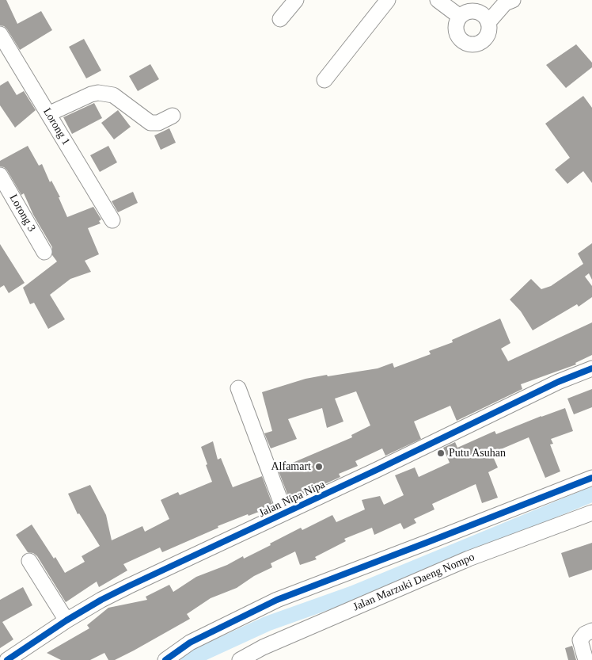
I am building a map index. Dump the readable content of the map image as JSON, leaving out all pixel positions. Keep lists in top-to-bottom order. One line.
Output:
{"streets":{"street":["Lorong 1","Lorong 3","Jalan Nipa Nipa","Jalan Marzuki Daeng Nompo"]},"places":["Putu Asuhan","Alfamart"]}
